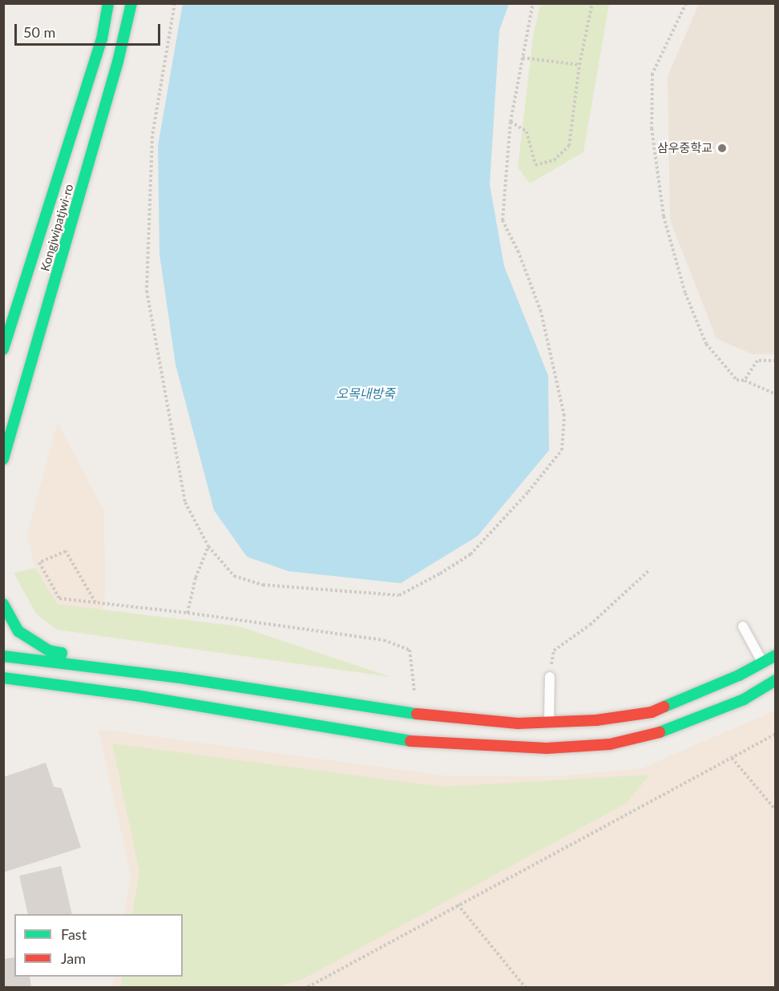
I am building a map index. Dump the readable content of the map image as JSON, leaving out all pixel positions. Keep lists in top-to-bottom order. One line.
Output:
{"streets":{"street":["Kongjwipatjwi-ro"]},"water":["오목내방죽"],"places":["삼우중학교"],"legend":["Fast","Jam"],"scale_bar":"50 m"}
